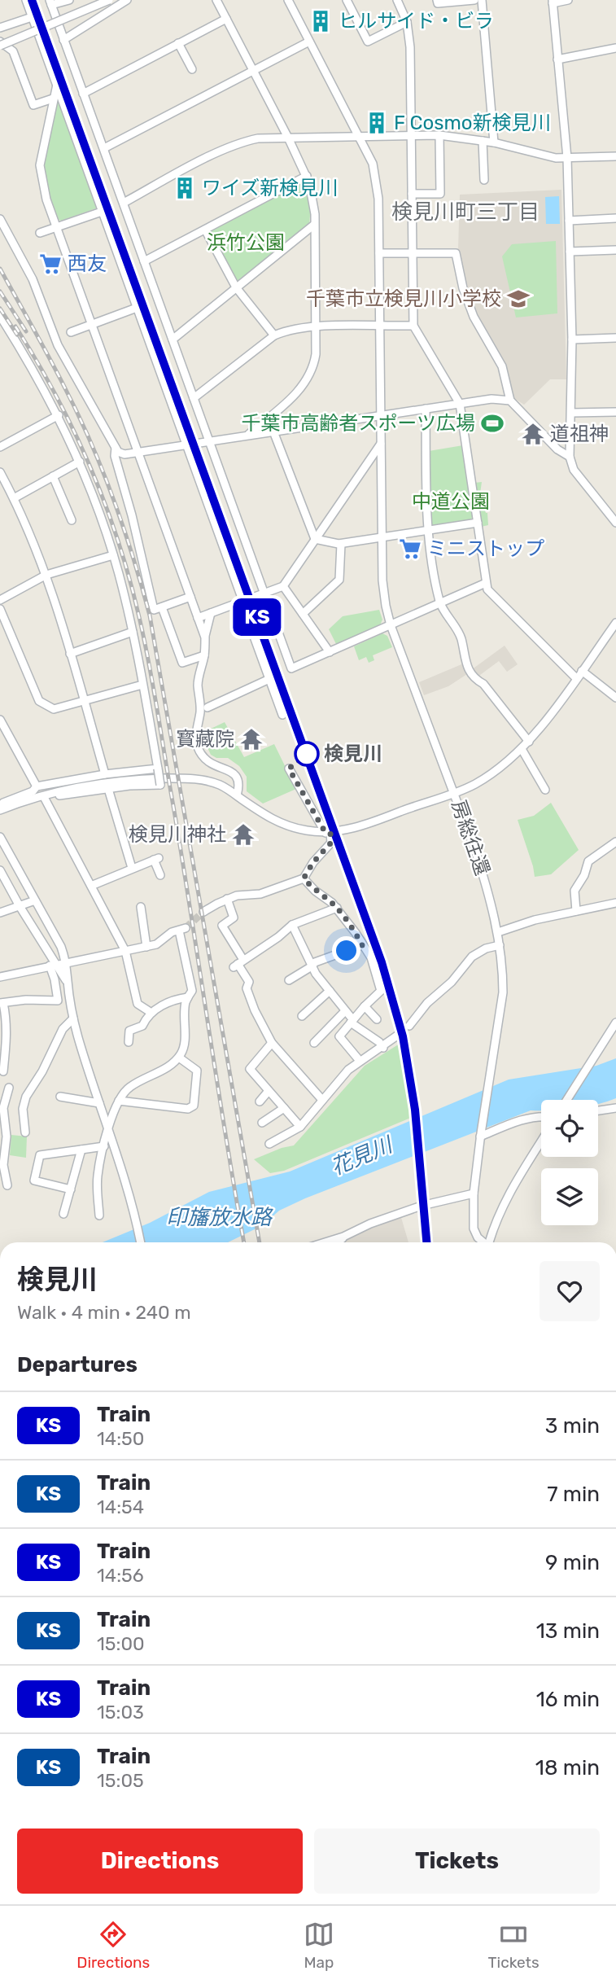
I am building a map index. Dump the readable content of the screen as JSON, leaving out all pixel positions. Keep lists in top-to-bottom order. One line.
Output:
{"streets":{"street":["房総往還"]},"districts":["検見川町三丁目"],"water":["花見川","印旛放水路"],"parks":["浜竹公園","中道公園"],"places":{"building":["ヒルサイド・ビラ","F Cosmo新検見川","ワイズ新検見川"],"supermarket":["西友","ミニストップ"],"school or university":["千葉市立検見川小学校"],"sports":["千葉市高齢者スポーツ広場"],"temple":["道祖神","寳藏院","検見川神社"],"other":["検見川"]},"page":{"on_map":"KS","heading":[["検見川","Walk · 4 min · 240 m"],"Departures"],"list":[{"mark":"KS","name":"Train","note":"14:50","value":"3 min"},{"mark":"KS","name":"Train","note":"14:54","value":"7 min"},{"mark":"KS","name":"Train","note":"14:56","value":"9 min"},{"mark":"KS","name":"Train","note":"15:00","value":"13 min"},{"mark":"KS","name":"Train","note":"15:03","value":"16 min"},{"mark":"KS","name":"Train","note":"15:05","value":"18 min"}],"buttons":["Directions","Tickets"],"tabs":["Directions","Map","Tickets"]}}
